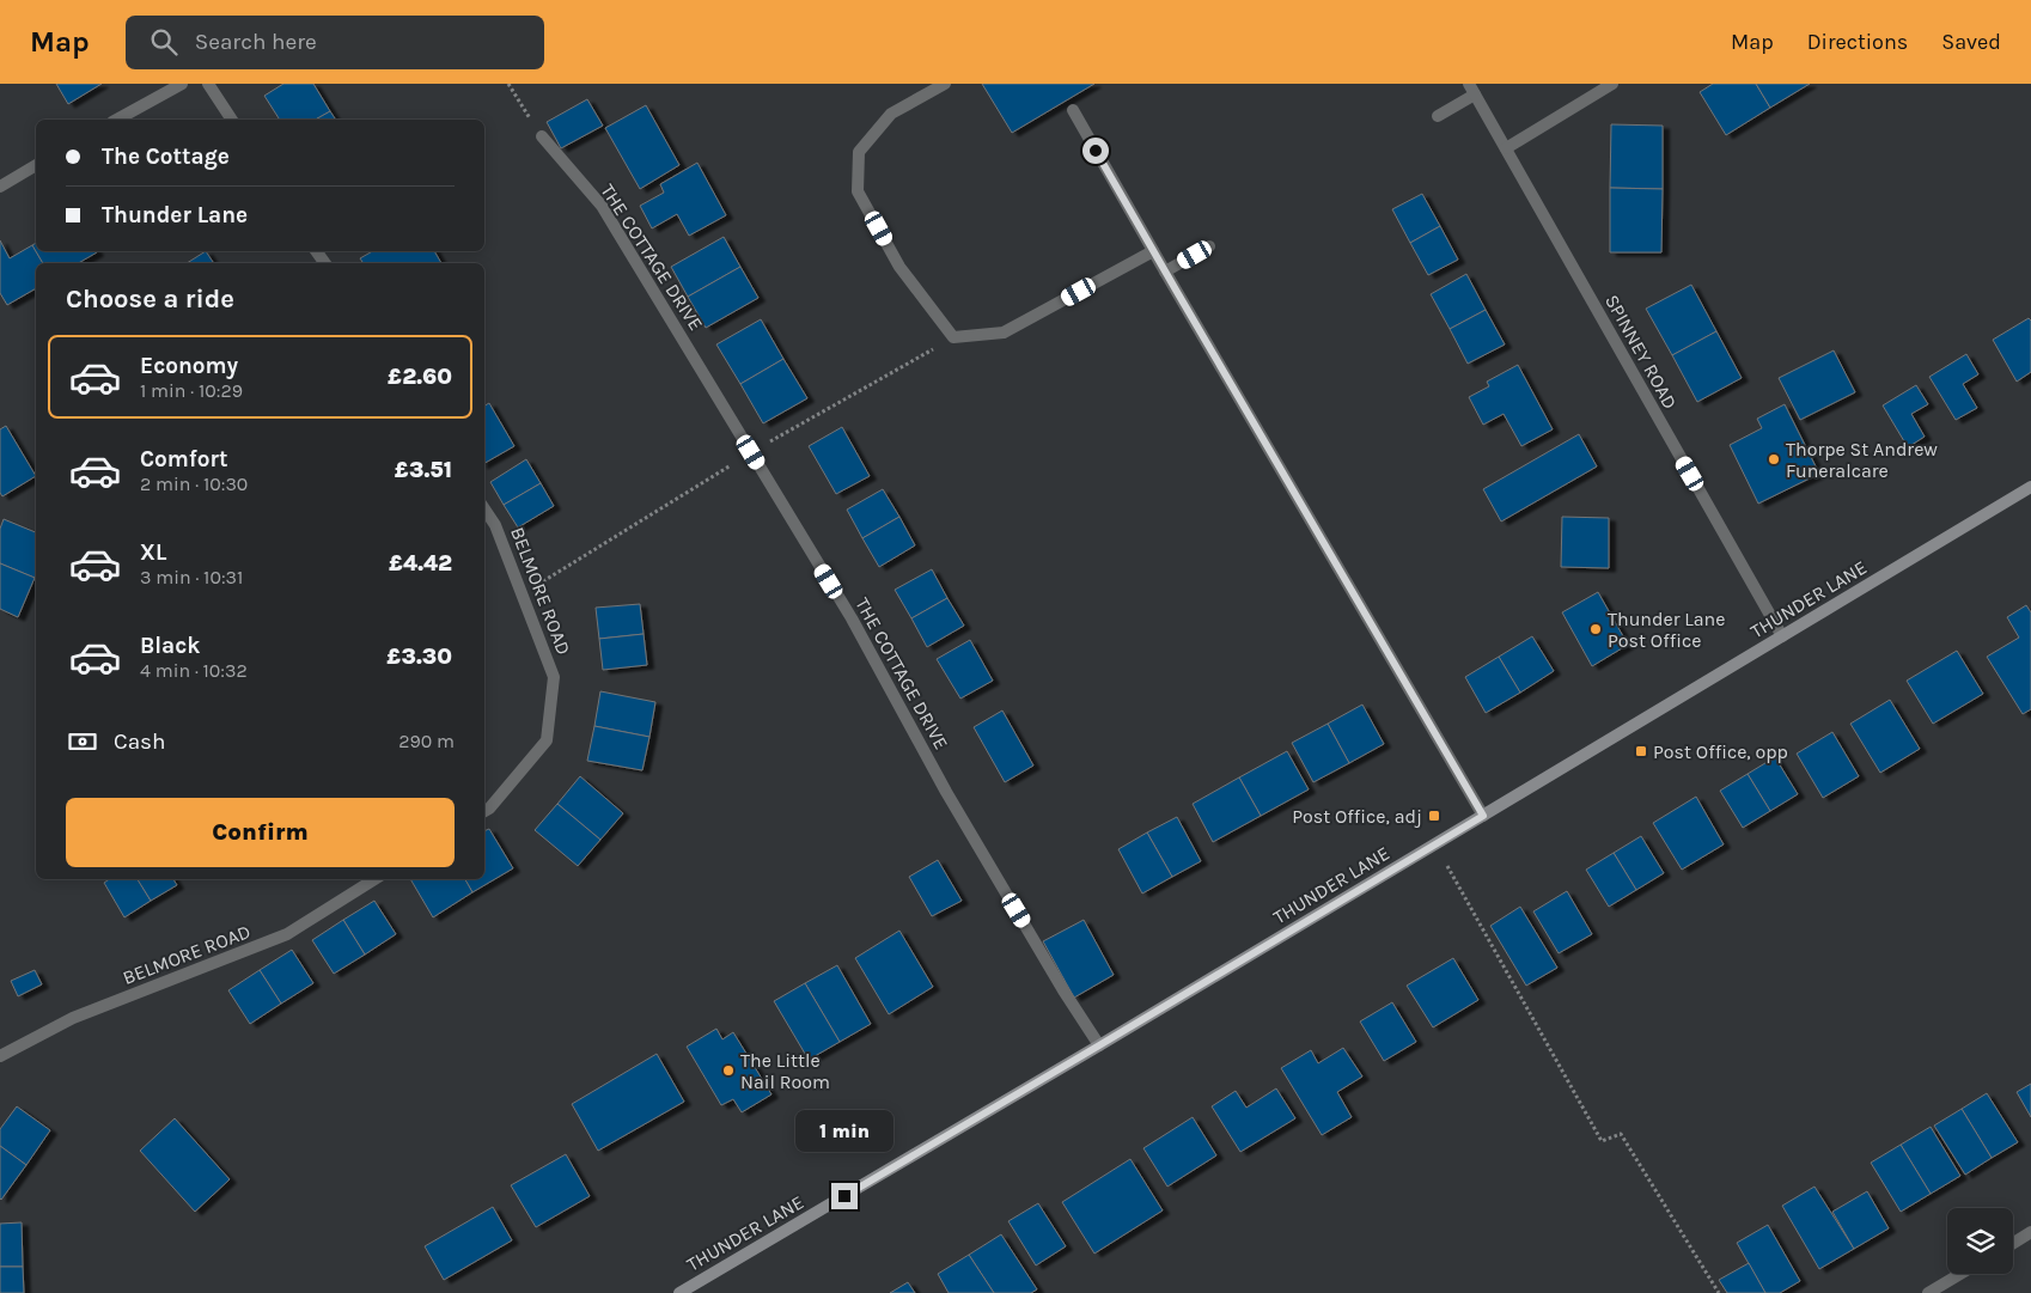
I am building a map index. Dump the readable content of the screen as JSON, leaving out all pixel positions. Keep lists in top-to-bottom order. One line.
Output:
{"streets":{"street":["THE COTTAGE DRIVE","SPINNEY ROAD","BELMORE ROAD","THUNDER LANE"]},"crossings":[["THE COTTAGE DRIVE","THUNDER LANE"],["SPINNEY ROAD","THUNDER LANE"]],"places":{"other":["Thorpe St Andrew Funeralcare","Thunder Lane Post Office","The Little Nail Room"],"transit":["Post Office, opp","Post Office, adj"]},"page":{"header":"Map","search":"Search here","nav":["Map","Directions","Saved"],"banner":["The Cottage","Thunder Lane"],"heading":"Choose a ride","list":[{"name":"Economy","note":"1 min · 10:29","value":"£2.60"},{"name":"Comfort","note":"2 min · 10:30","value":"£3.51"},{"name":"XL","note":"3 min · 10:31","value":"£4.42"},{"name":"Black","note":"4 min · 10:32","value":"£3.30"}],"pay":["Cash","290 m"],"buttons":"Confirm","bubble":"1 min"}}
